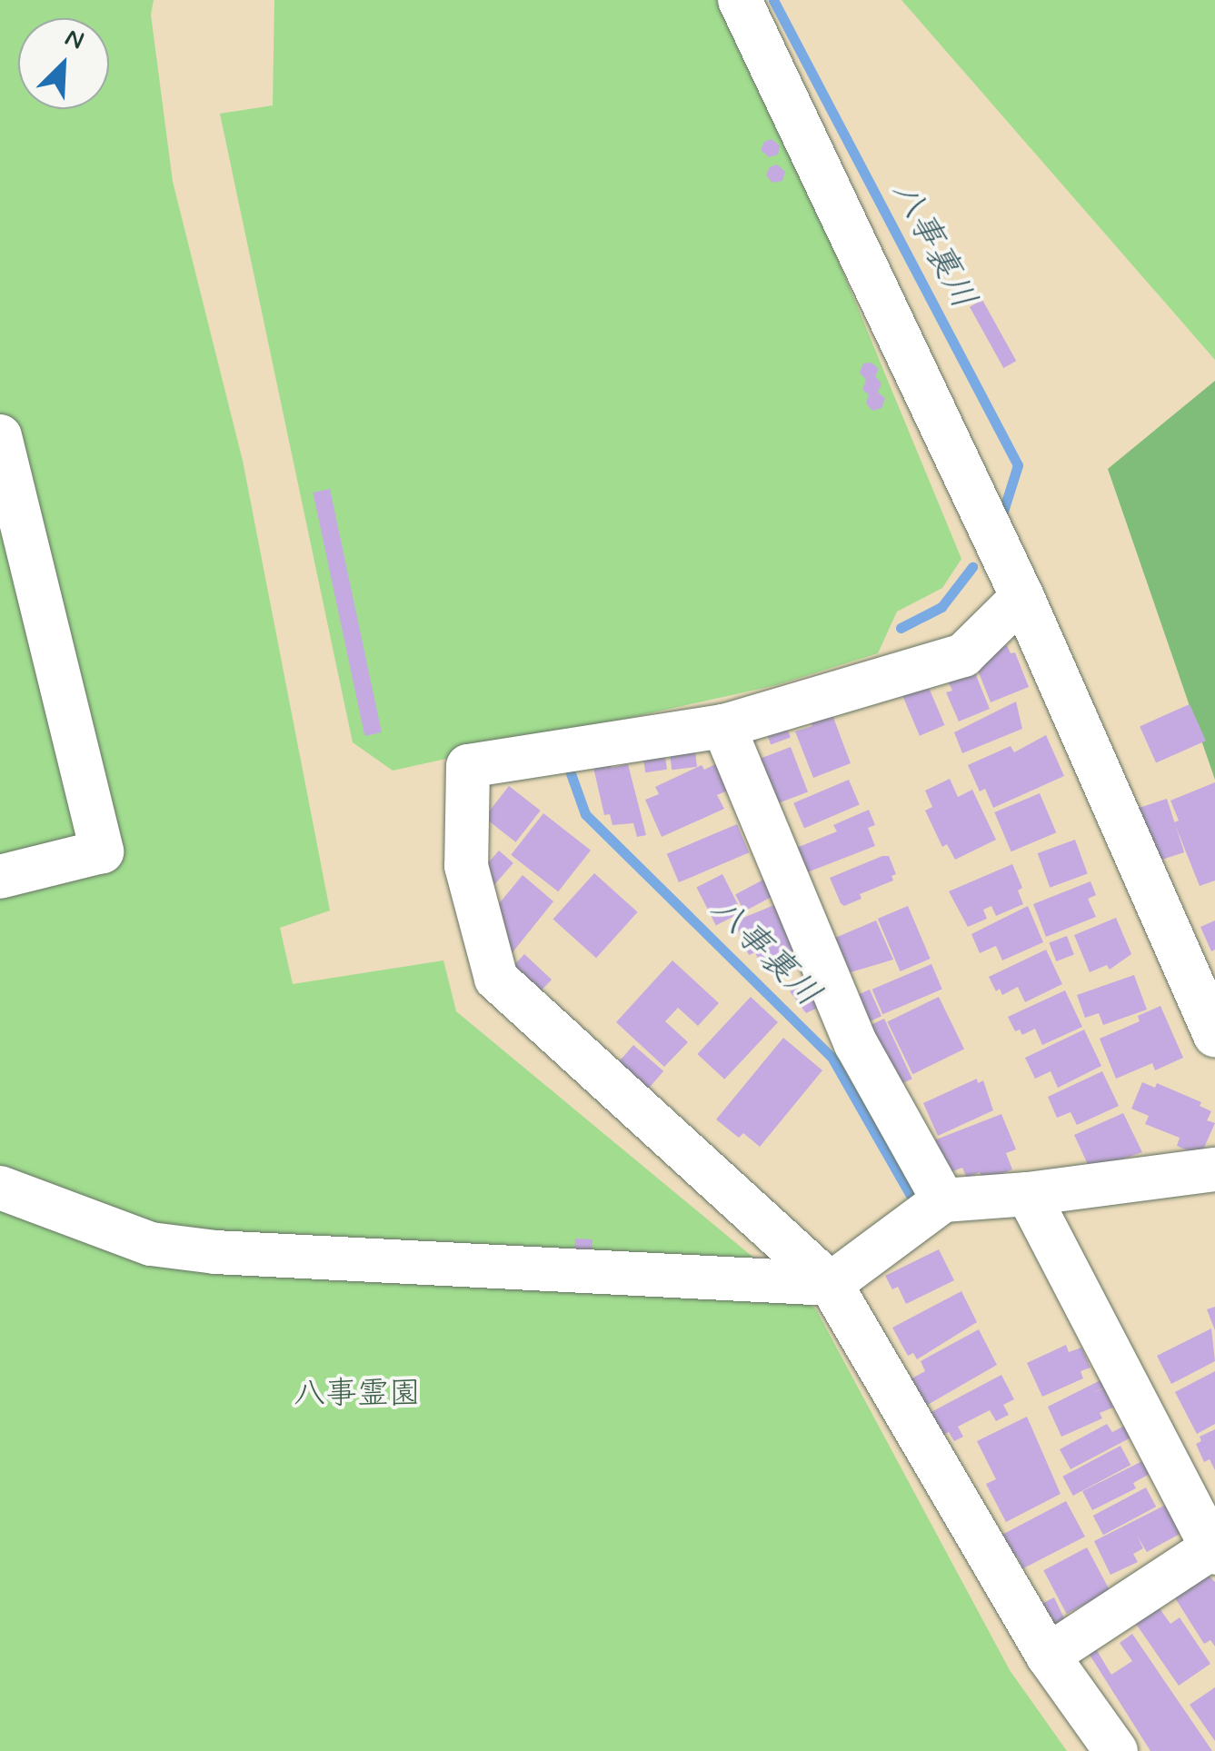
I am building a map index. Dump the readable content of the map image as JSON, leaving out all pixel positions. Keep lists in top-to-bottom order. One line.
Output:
{"water":["八事裏川"],"parks":["八事霊園"],"north":"top right"}
